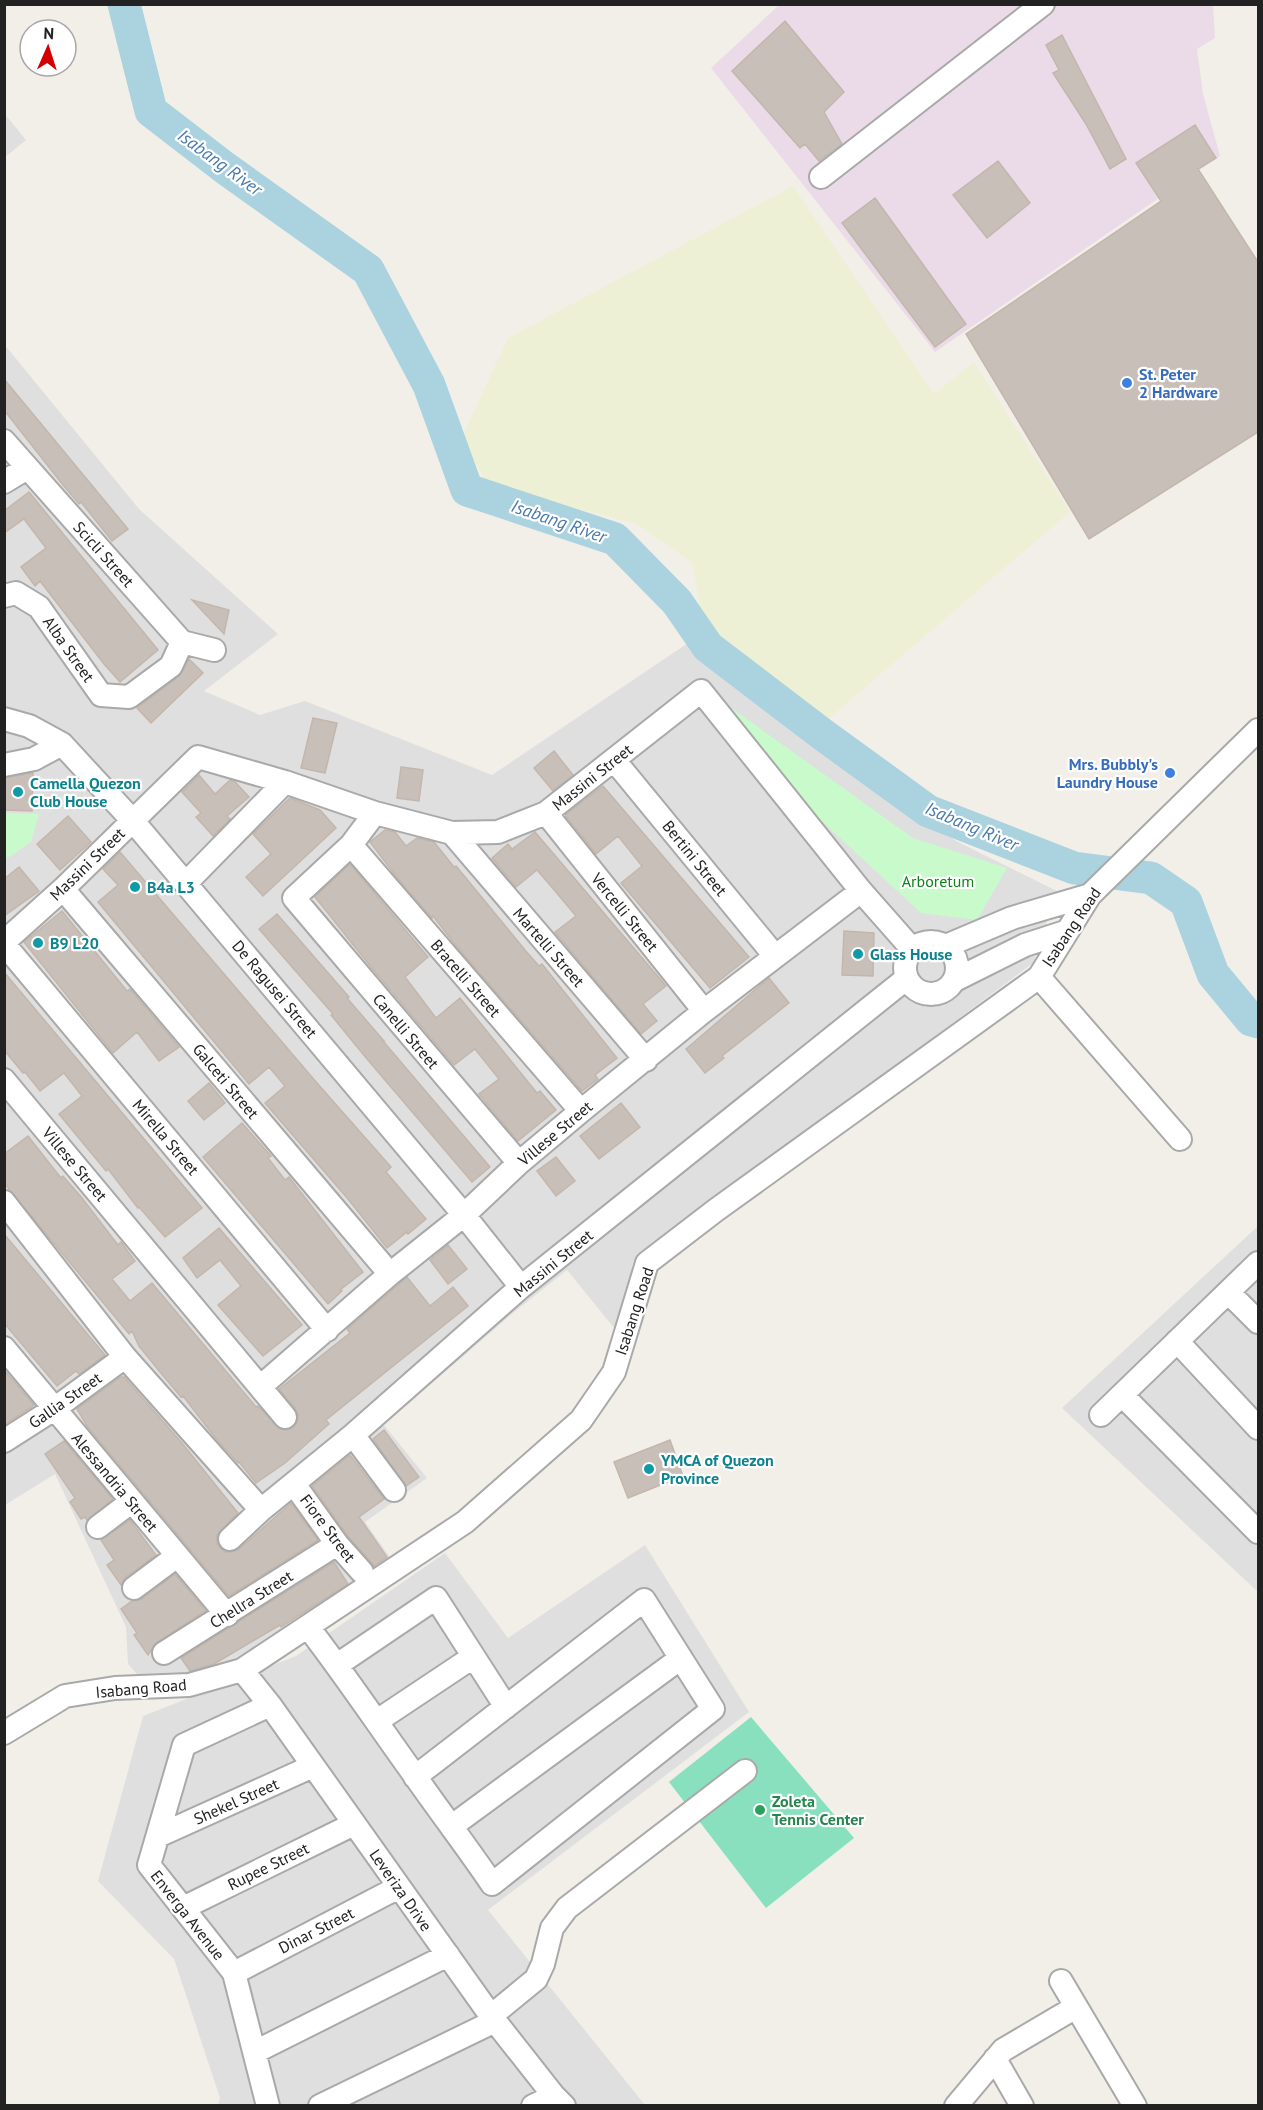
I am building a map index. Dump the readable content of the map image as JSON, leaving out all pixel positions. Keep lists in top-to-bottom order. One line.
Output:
{"streets":{"street":["Scicli Street","Alba Street","Massini Street","Bertini Street","Vercelli Street","Isabang Road","Martelli Street","Bracelli Street","De Ragusei Street","Canelli Street","Galceti Street","Villese Street","Mirella Street","Gallia Street","Alessandria Street","Fiore Street","Chellra Street","Shekel Street","Rupee Street","Leveriza Drive","Enverga Avenue","Dinar Street"]},"crossings":[["Scicli Street","Alba Street"],["Massini Street","Bertini Street"],["Massini Street","Vercelli Street"],["Massini Street","Martelli Street"],["Massini Street","De Ragusei Street"],["Massini Street","Galceti Street"],["Massini Street","Villese Street"],["Massini Street","Mirella Street"],["Massini Street","Fiore Street"],["Bertini Street","Villese Street"],["Vercelli Street","Villese Street"],["Isabang Road","Leveriza Drive"],["Martelli Street","Villese Street"],["Bracelli Street","Canelli Street"],["Bracelli Street","Villese Street"],["De Ragusei Street","Villese Street"],["Canelli Street","Villese Street"],["Galceti Street","Villese Street"],["Villese Street","Mirella Street"],["Gallia Street","Alessandria Street"],["Alessandria Street","Chellra Street"],["Fiore Street","Chellra Street"],["Shekel Street","Leveriza Drive"],["Shekel Street","Enverga Avenue"],["Rupee Street","Leveriza Drive"],["Rupee Street","Enverga Avenue"],["Leveriza Drive","Enverga Avenue"],["Leveriza Drive","Dinar Street"],["Enverga Avenue","Dinar Street"]],"water":["Isabang River"],"parks":["Arboretum"],"places":["St. Peter 2 Hardware","Mrs. Bubbly's Laundry House","Camella Quezon Club House","B4a L3","B9 L20","Glass House","YMCA of Quezon Province","Zoleta Tennis Center"],"north":"top"}
